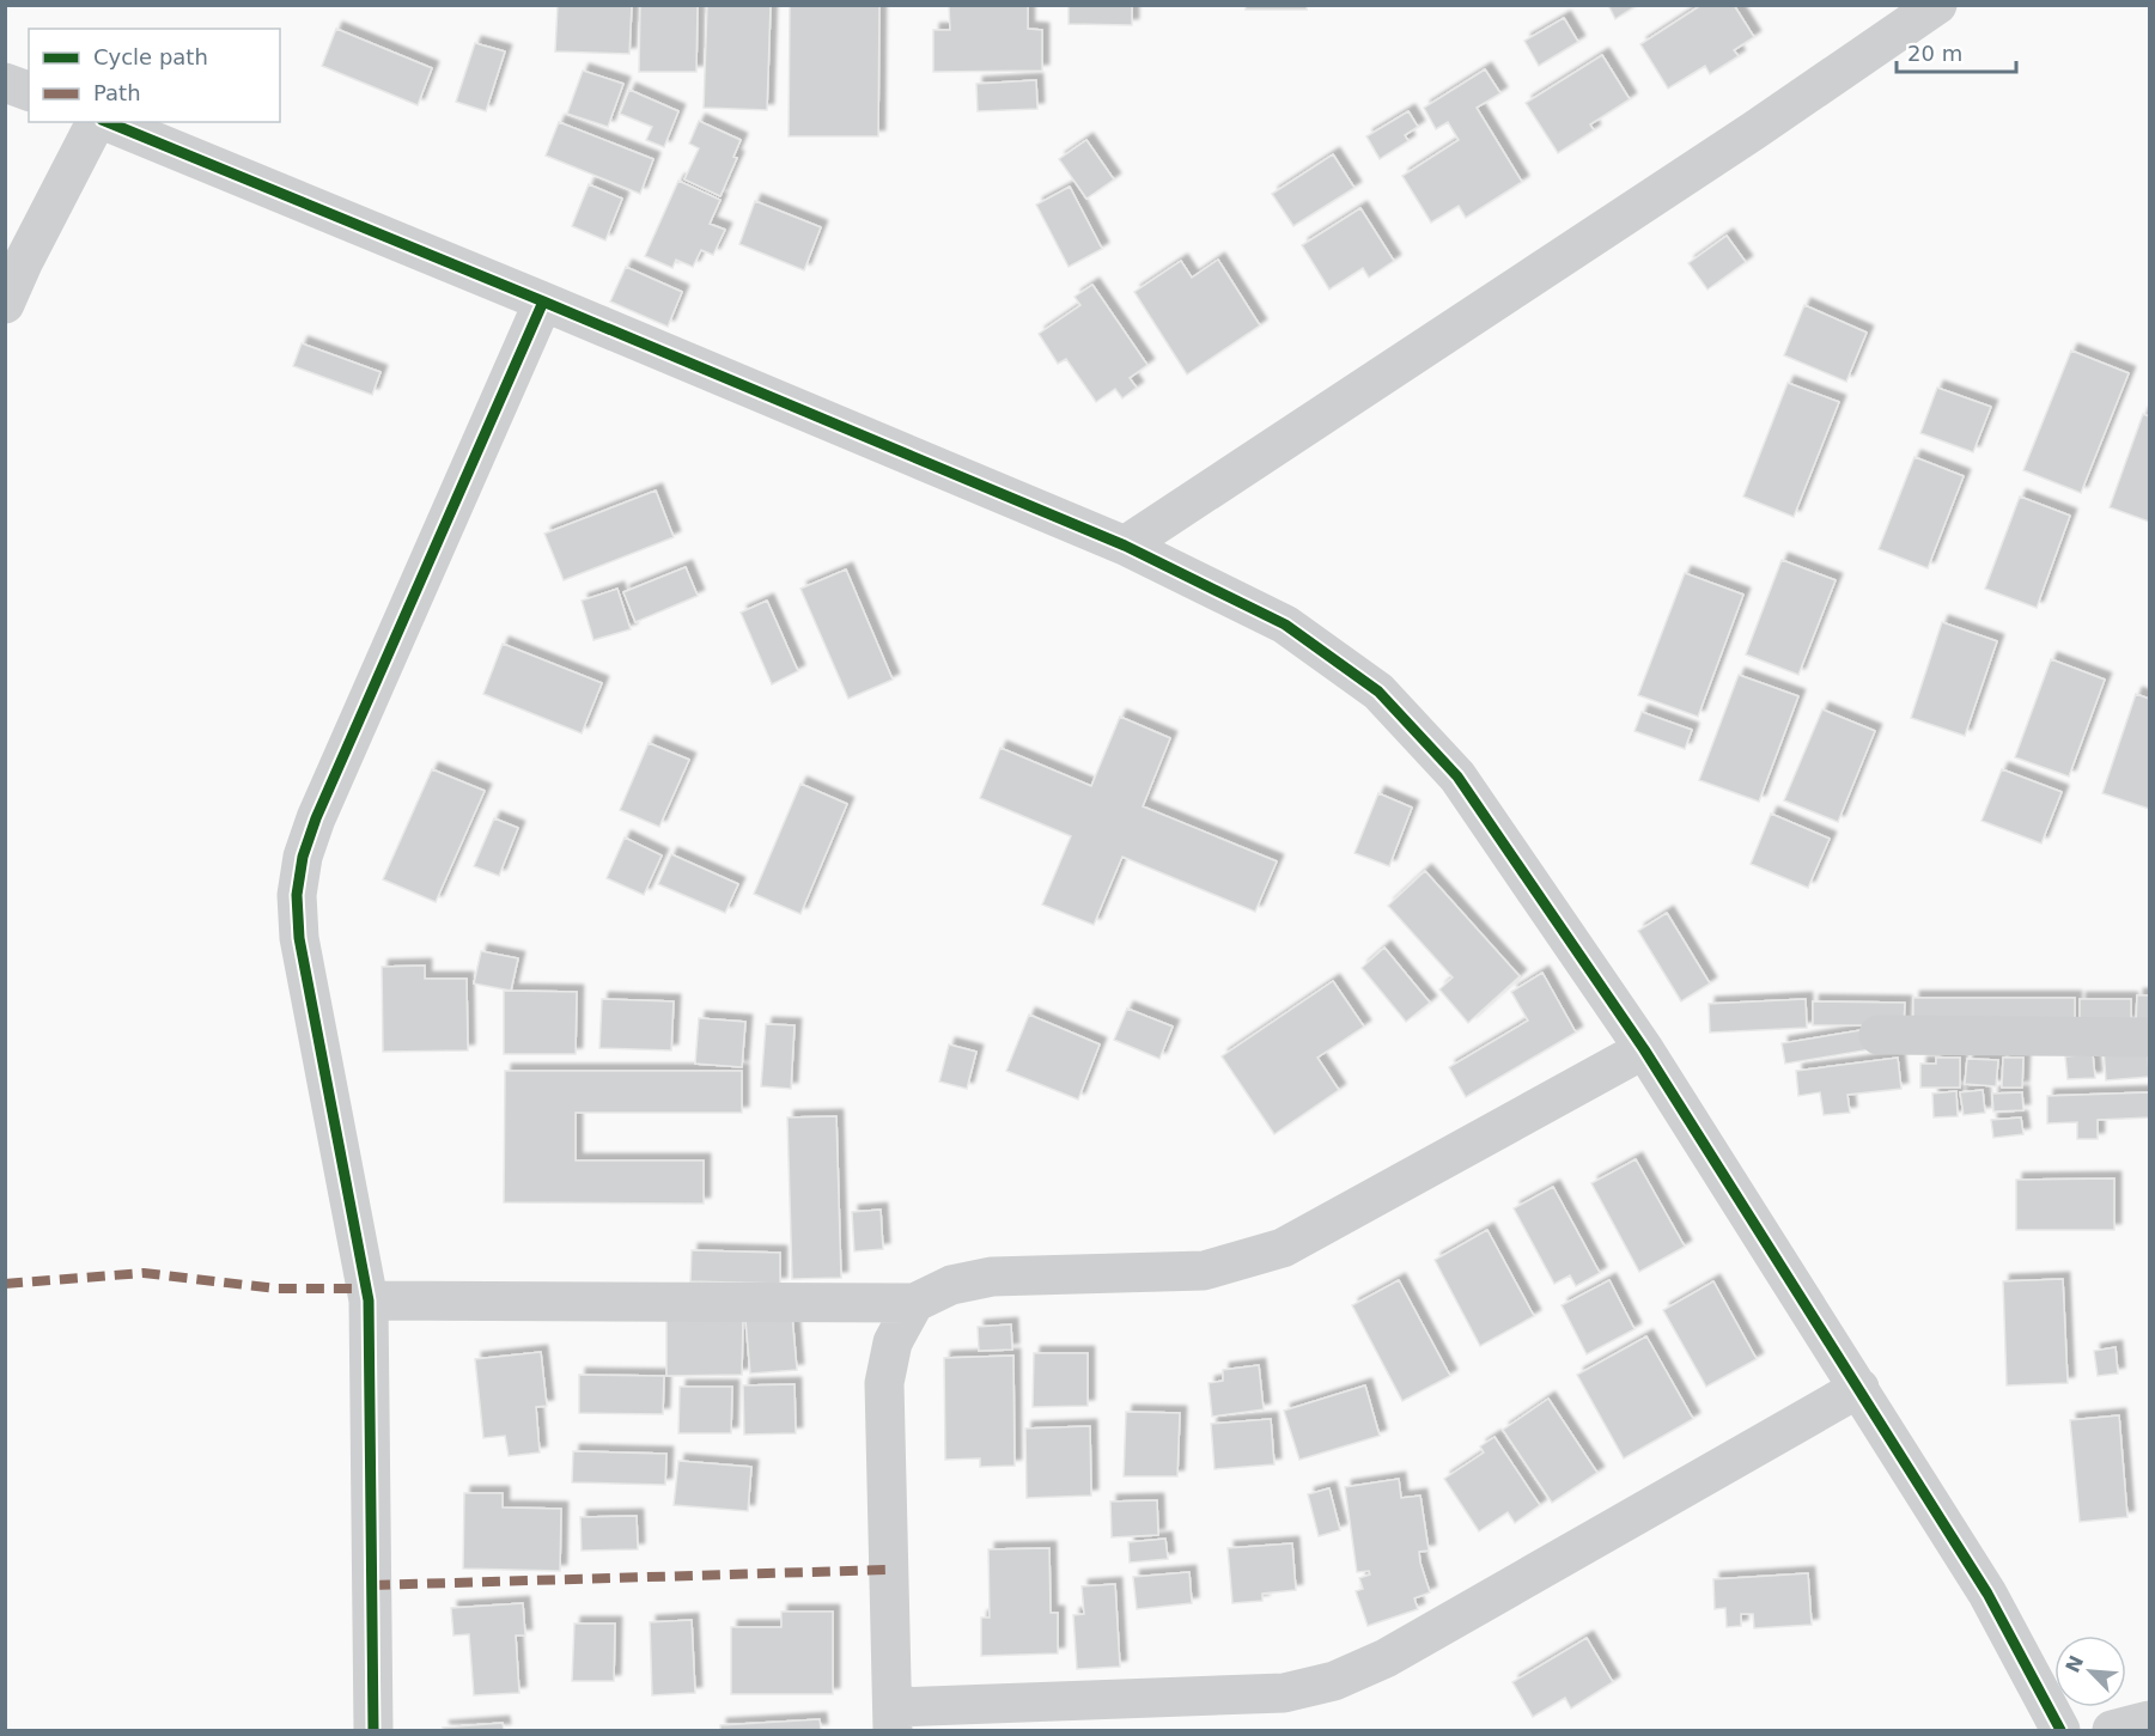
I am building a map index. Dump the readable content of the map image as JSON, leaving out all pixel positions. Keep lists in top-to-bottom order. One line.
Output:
{"legend":["Cycle path","Path"],"scale_bar":"20 m","north":"top left"}
